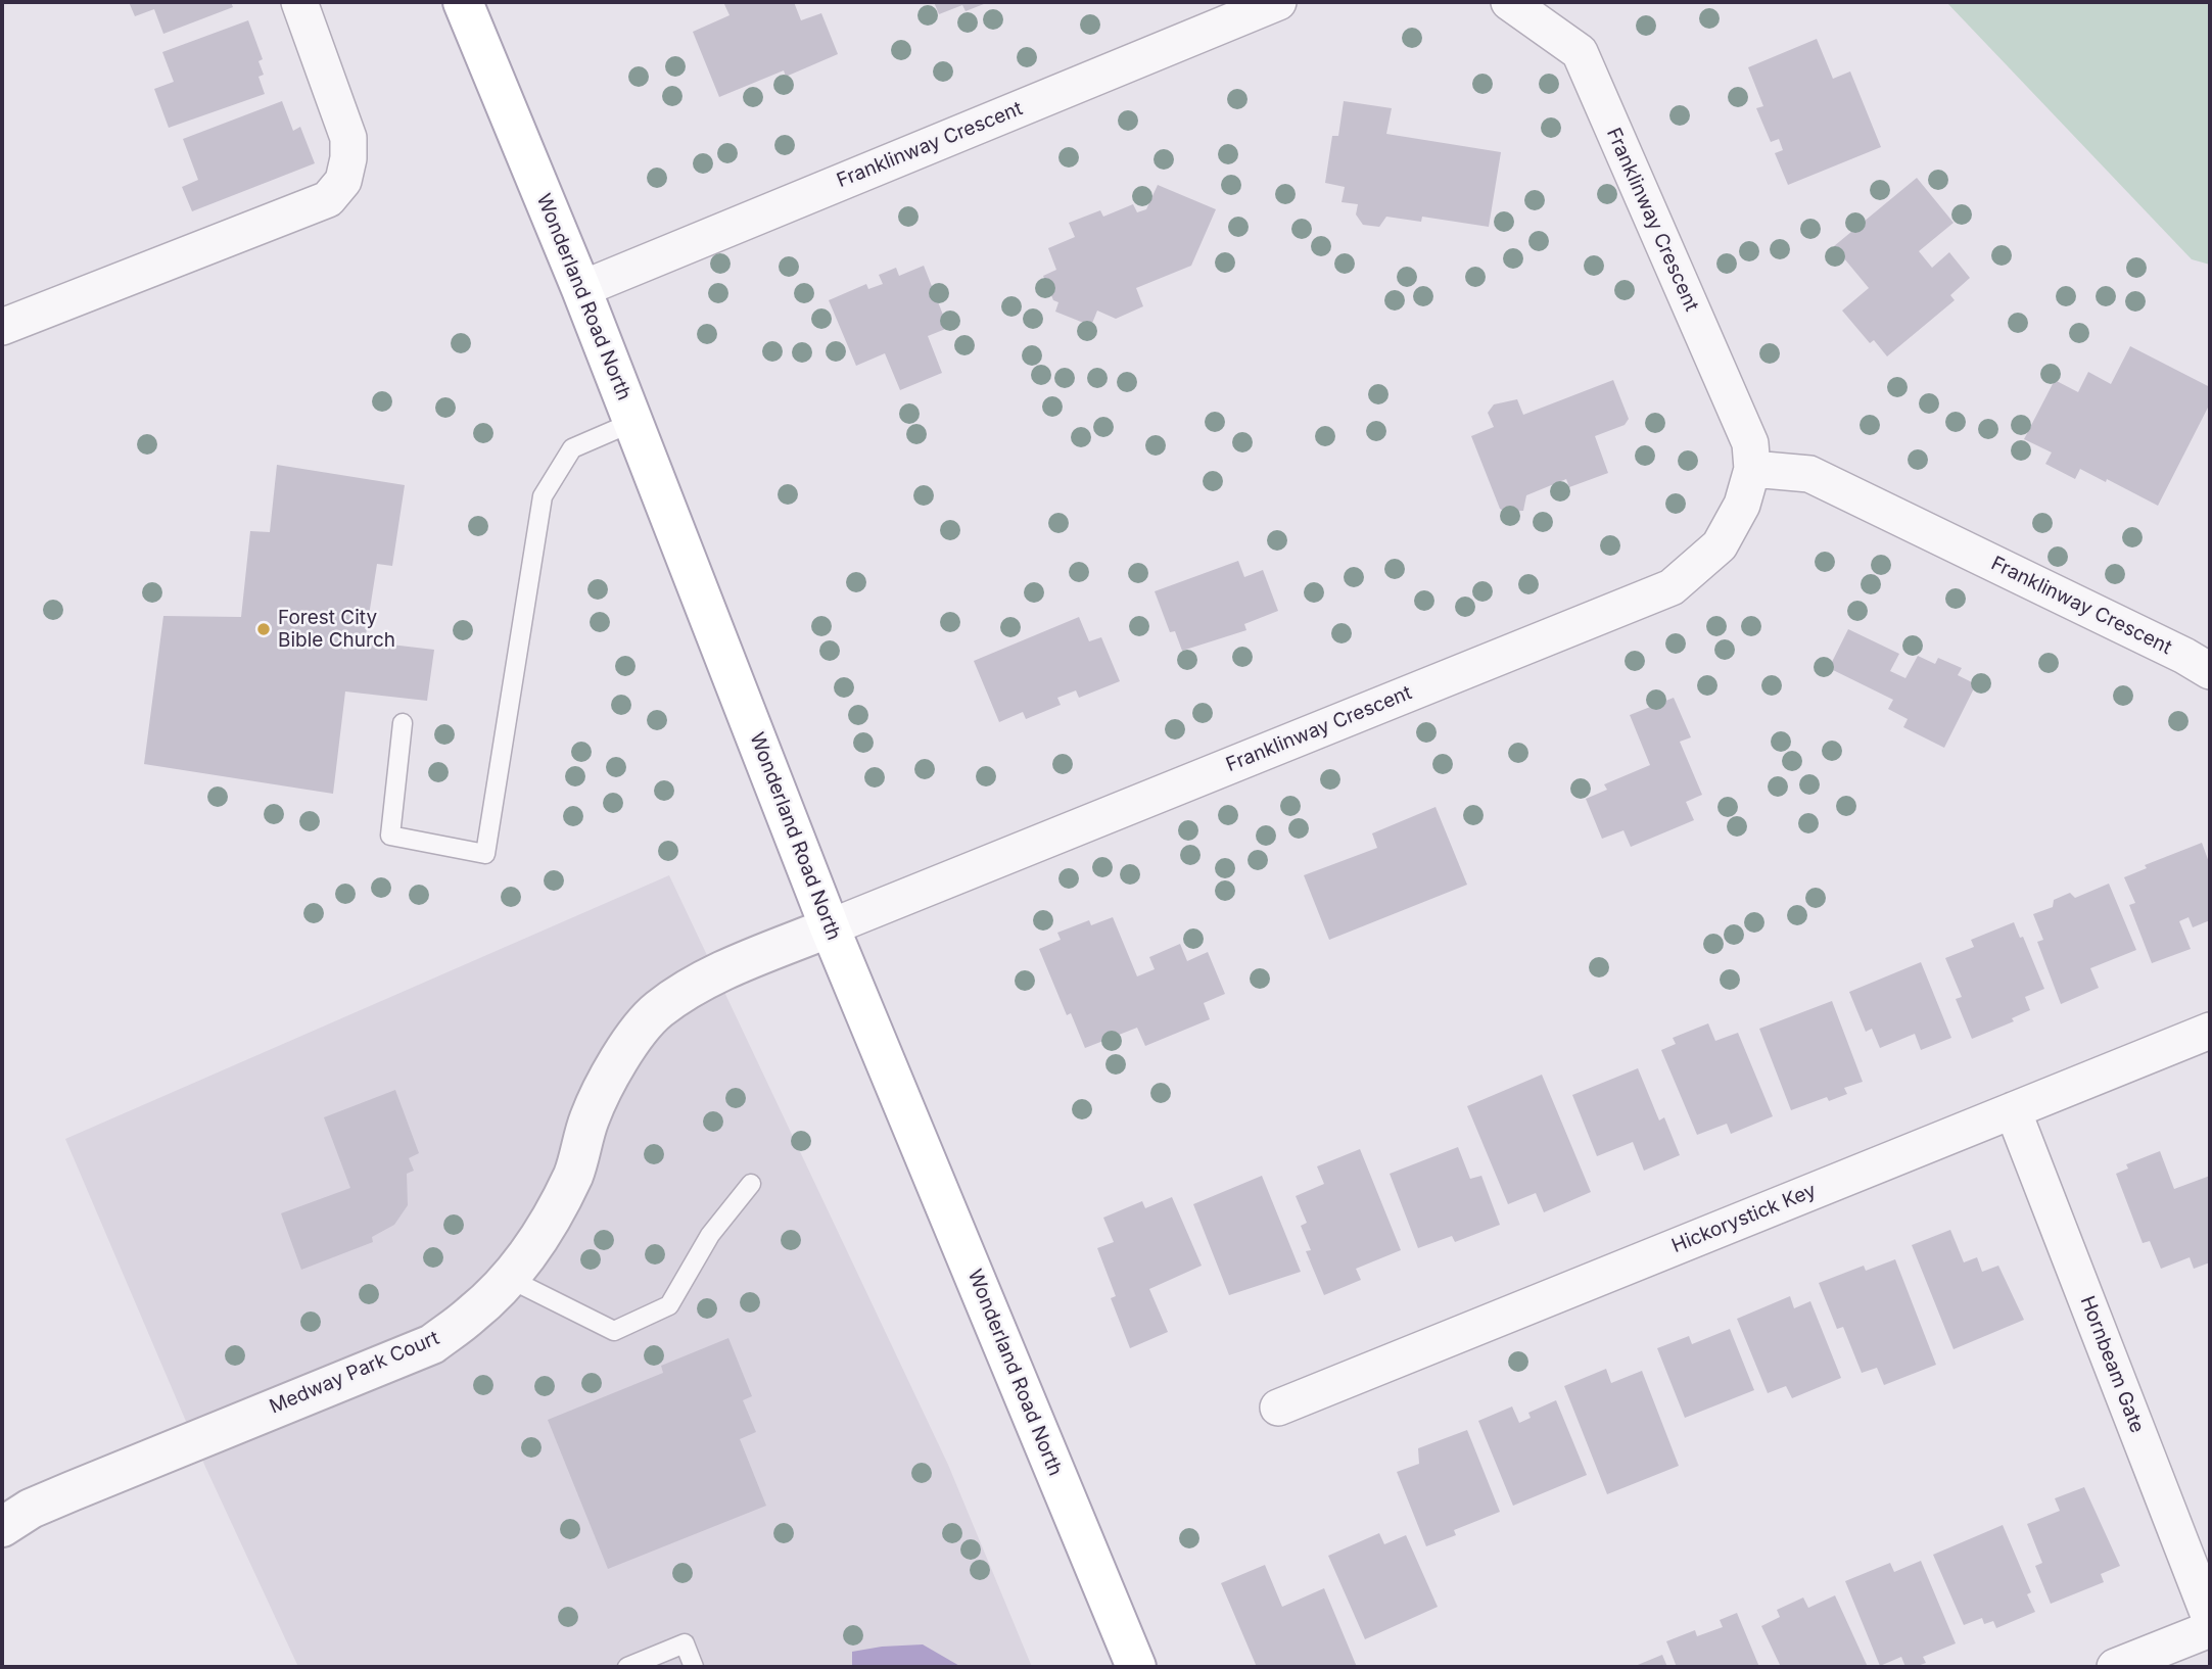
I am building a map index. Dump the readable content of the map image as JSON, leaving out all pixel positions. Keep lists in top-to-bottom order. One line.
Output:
{"streets":{"main road":["Wonderland Road North"],"street":["Franklinway Crescent","Hickorystick Key","Hornbeam Gate","Medway Park Court"]},"crossings":[["Franklinway Crescent","Wonderland Road North"],["Franklinway Crescent","Medway Park Court"],["Wonderland Road North","Medway Park Court"],["Hickorystick Key","Hornbeam Gate"]],"places":["Forest City Bible Church"]}
